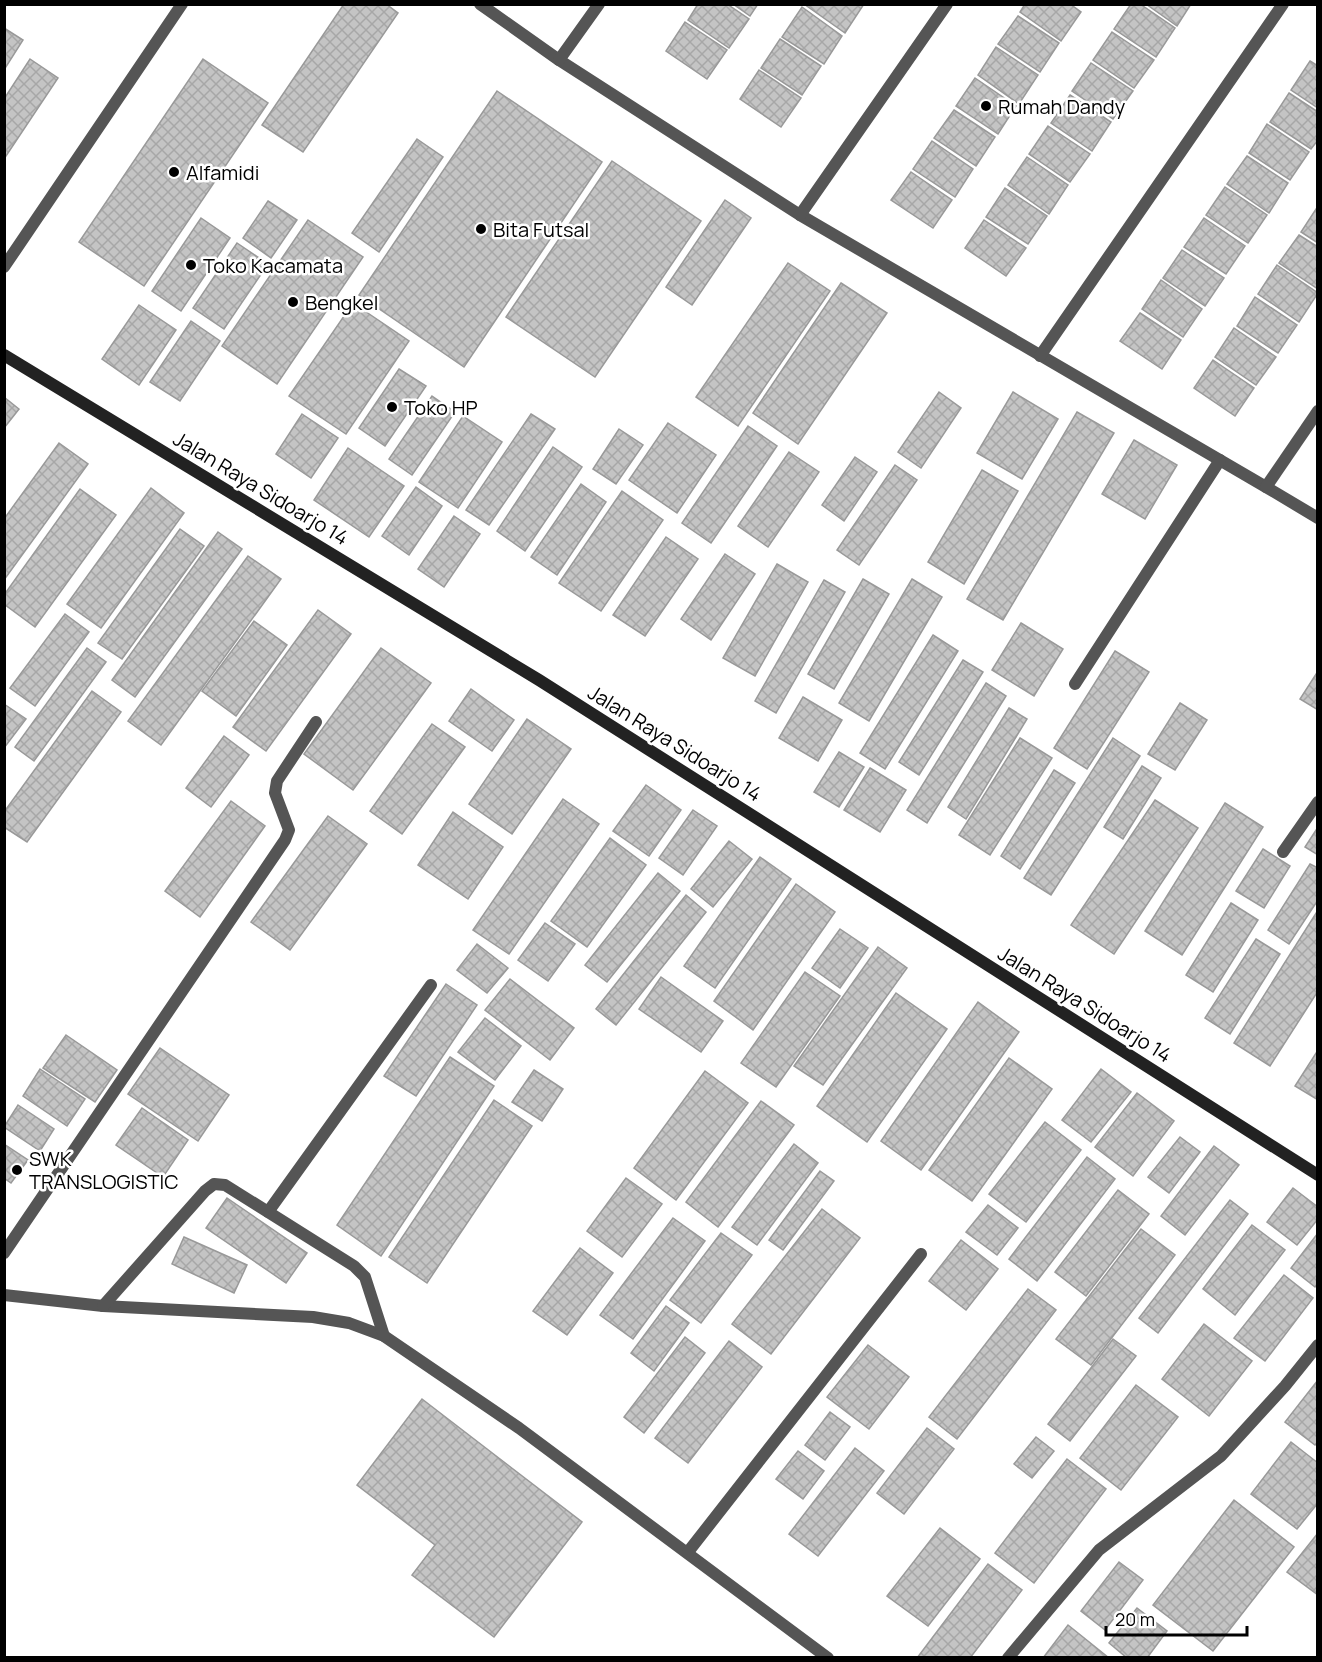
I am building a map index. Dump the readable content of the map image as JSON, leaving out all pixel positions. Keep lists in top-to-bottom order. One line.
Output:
{"streets":{"main road":["Jalan Raya Sidoarjo 14"]},"places":["Rumah Dandy","Alfamidi","Bita Futsal","Toko Kacamata","Bengkel","Toko HP","SWK TRANSLOGISTIC"],"scale_bar":"20 m"}
